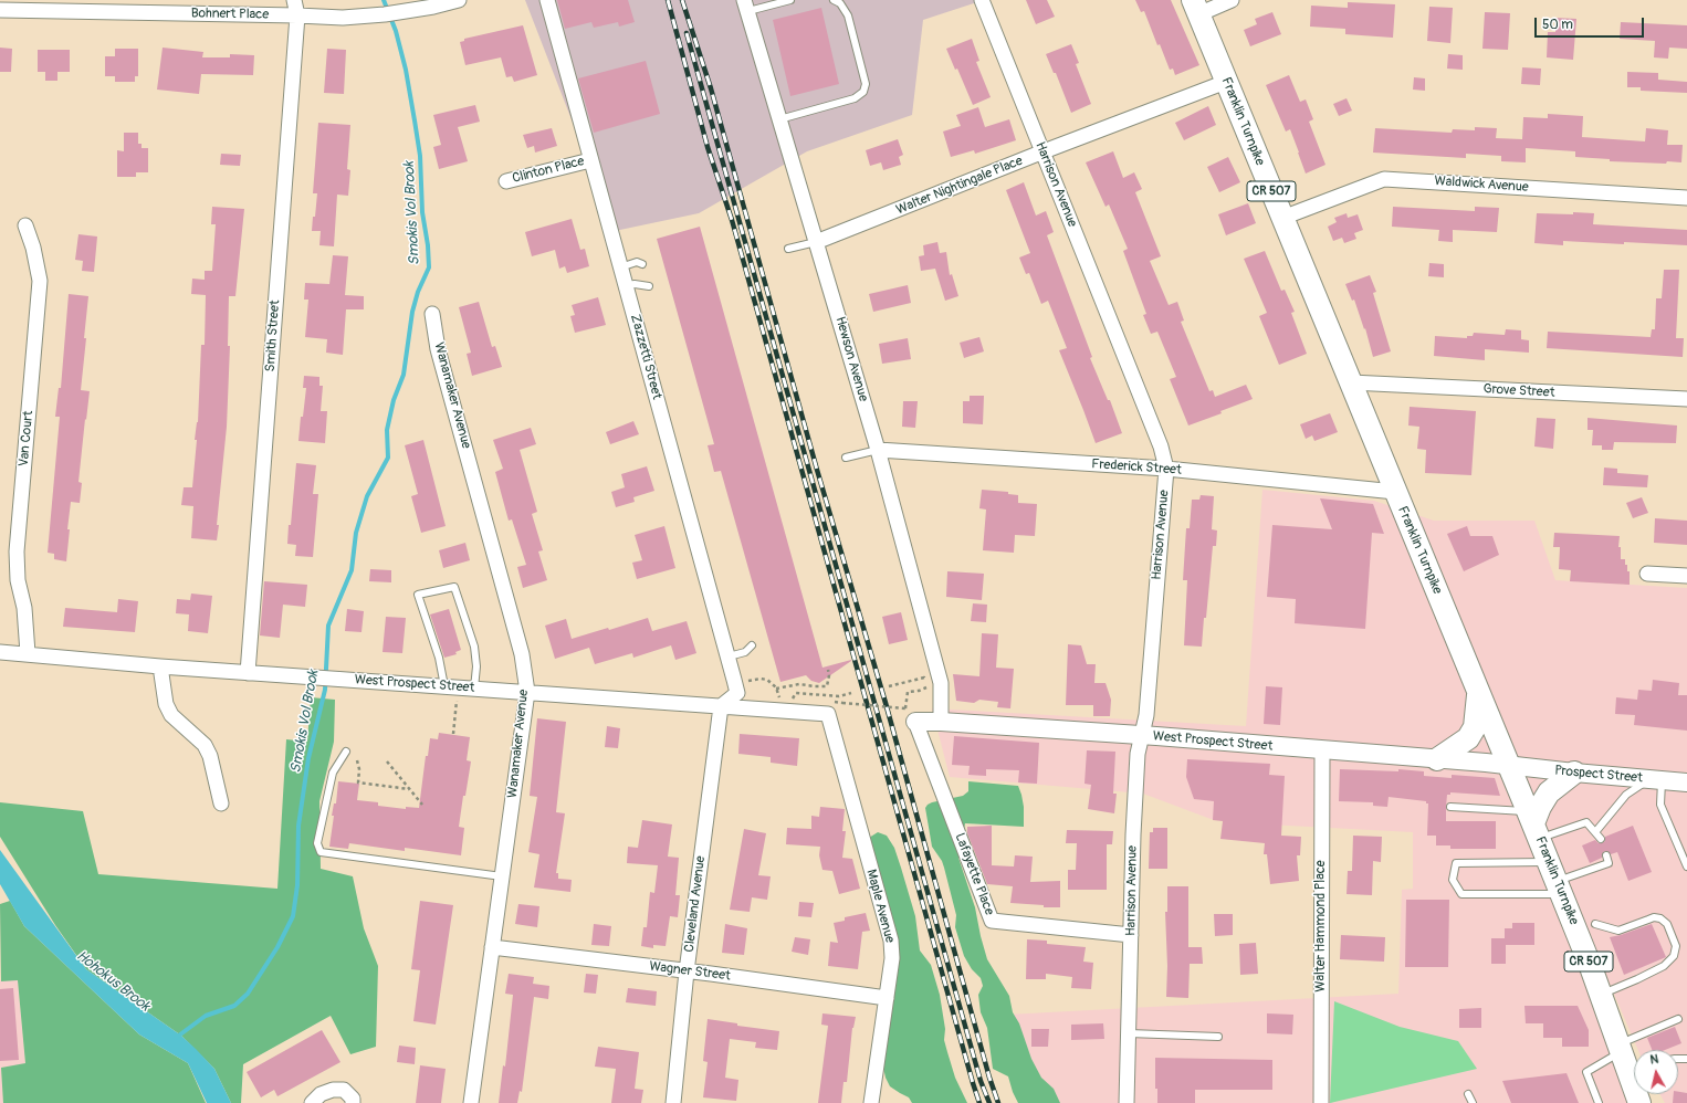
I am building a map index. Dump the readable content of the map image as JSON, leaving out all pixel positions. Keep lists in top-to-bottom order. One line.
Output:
{"streets":{"main road":["Franklin Turnpike","CR 507"],"street":["Bohnert Place","Clinton Place","Harrison Avenue","Waldwick Avenue","Walter Nightingale Place","Smith Street","Zazzetti Street","Hewson Avenue","Grove Street","Wanamaker Avenue","Van Court","Frederick Street","West Prospect Street","Prospect Street","Lafayette Place","Cleveland Avenue","Maple Avenue","Walter Hammond Place","Wagner Street"]},"crossings":[["Bohnert Place","Smith Street"],["Franklin Turnpike","Waldwick Avenue"],["Franklin Turnpike","Walter Nightingale Place"],["Franklin Turnpike","Grove Street"],["Franklin Turnpike","Frederick Street"],["Franklin Turnpike","West Prospect Street"],["Franklin Turnpike","Prospect Street"],["Clinton Place","Zazzetti Street"],["Harrison Avenue","Walter Nightingale Place"],["Harrison Avenue","Frederick Street"],["Harrison Avenue","West Prospect Street"],["Harrison Avenue","Lafayette Place"],["Walter Nightingale Place","Hewson Avenue"],["Smith Street","West Prospect Street"],["Hewson Avenue","Frederick Street"],["Hewson Avenue","West Prospect Street"],["Wanamaker Avenue","West Prospect Street"],["Wanamaker Avenue","Wagner Street"],["Van Court","West Prospect Street"],["West Prospect Street","Prospect Street"],["West Prospect Street","Lafayette Place"],["West Prospect Street","Cleveland Avenue"],["West Prospect Street","Maple Avenue"],["West Prospect Street","Walter Hammond Place"],["Cleveland Avenue","Wagner Street"],["Maple Avenue","Wagner Street"]],"water":["Smokis Vol Brook","Hohokus Brook"],"scale_bar":"50 m","north":"top"}
